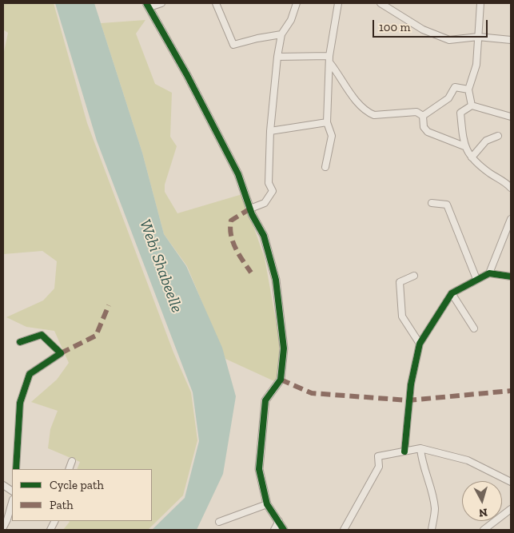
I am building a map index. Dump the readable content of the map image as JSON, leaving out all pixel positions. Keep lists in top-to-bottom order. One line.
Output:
{"water":["Webi Shabeelle"],"legend":["Cycle path","Path"],"scale_bar":"100 m","north":"bottom"}
